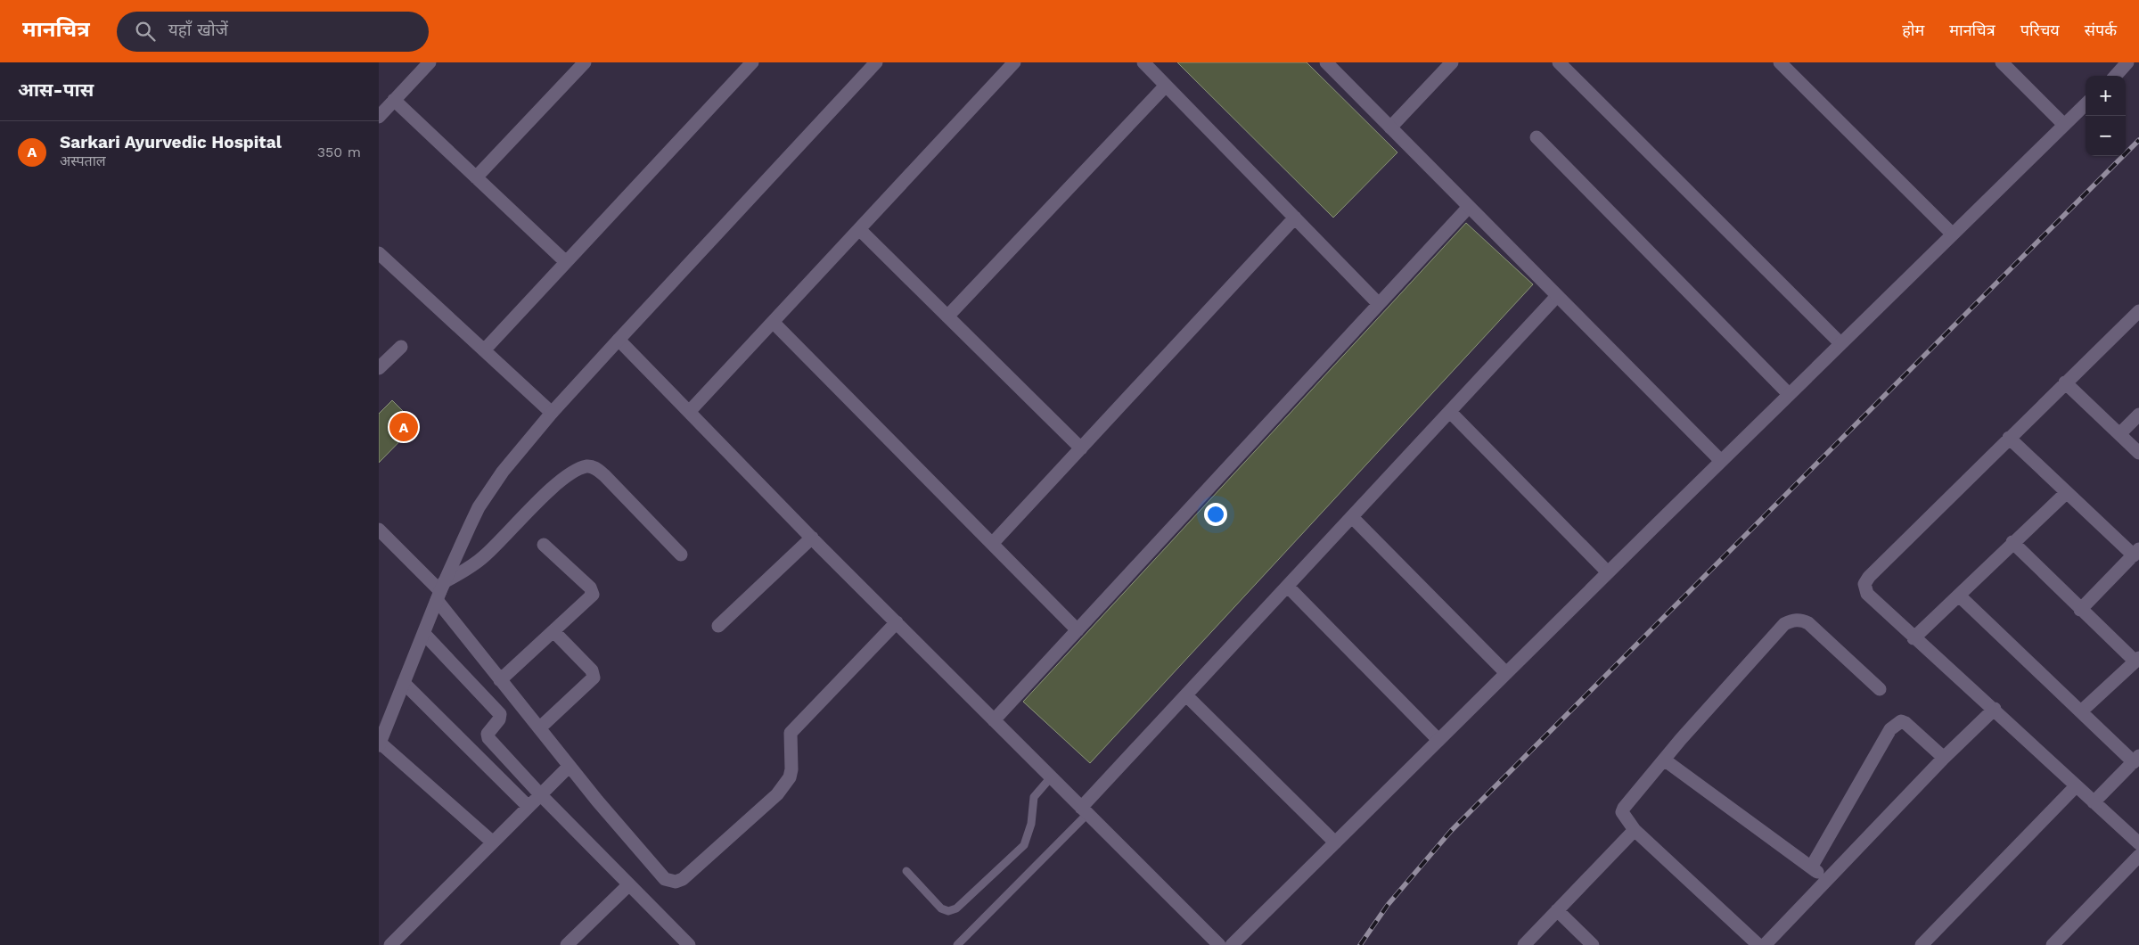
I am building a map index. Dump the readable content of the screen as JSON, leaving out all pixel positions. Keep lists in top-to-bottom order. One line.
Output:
{"page":{"header":"मानचित्र","search":"यहाँ खोजें","nav":["होम","मानचित्र","परिचय","संपर्क"],"heading":"आस-पास","map_buttons":["+","−"],"list":[{"mark":"A","name":"Sarkari Ayurvedic Hospital","note":"अस्पताल","value":"350 m"}],"pins":"A"}}
